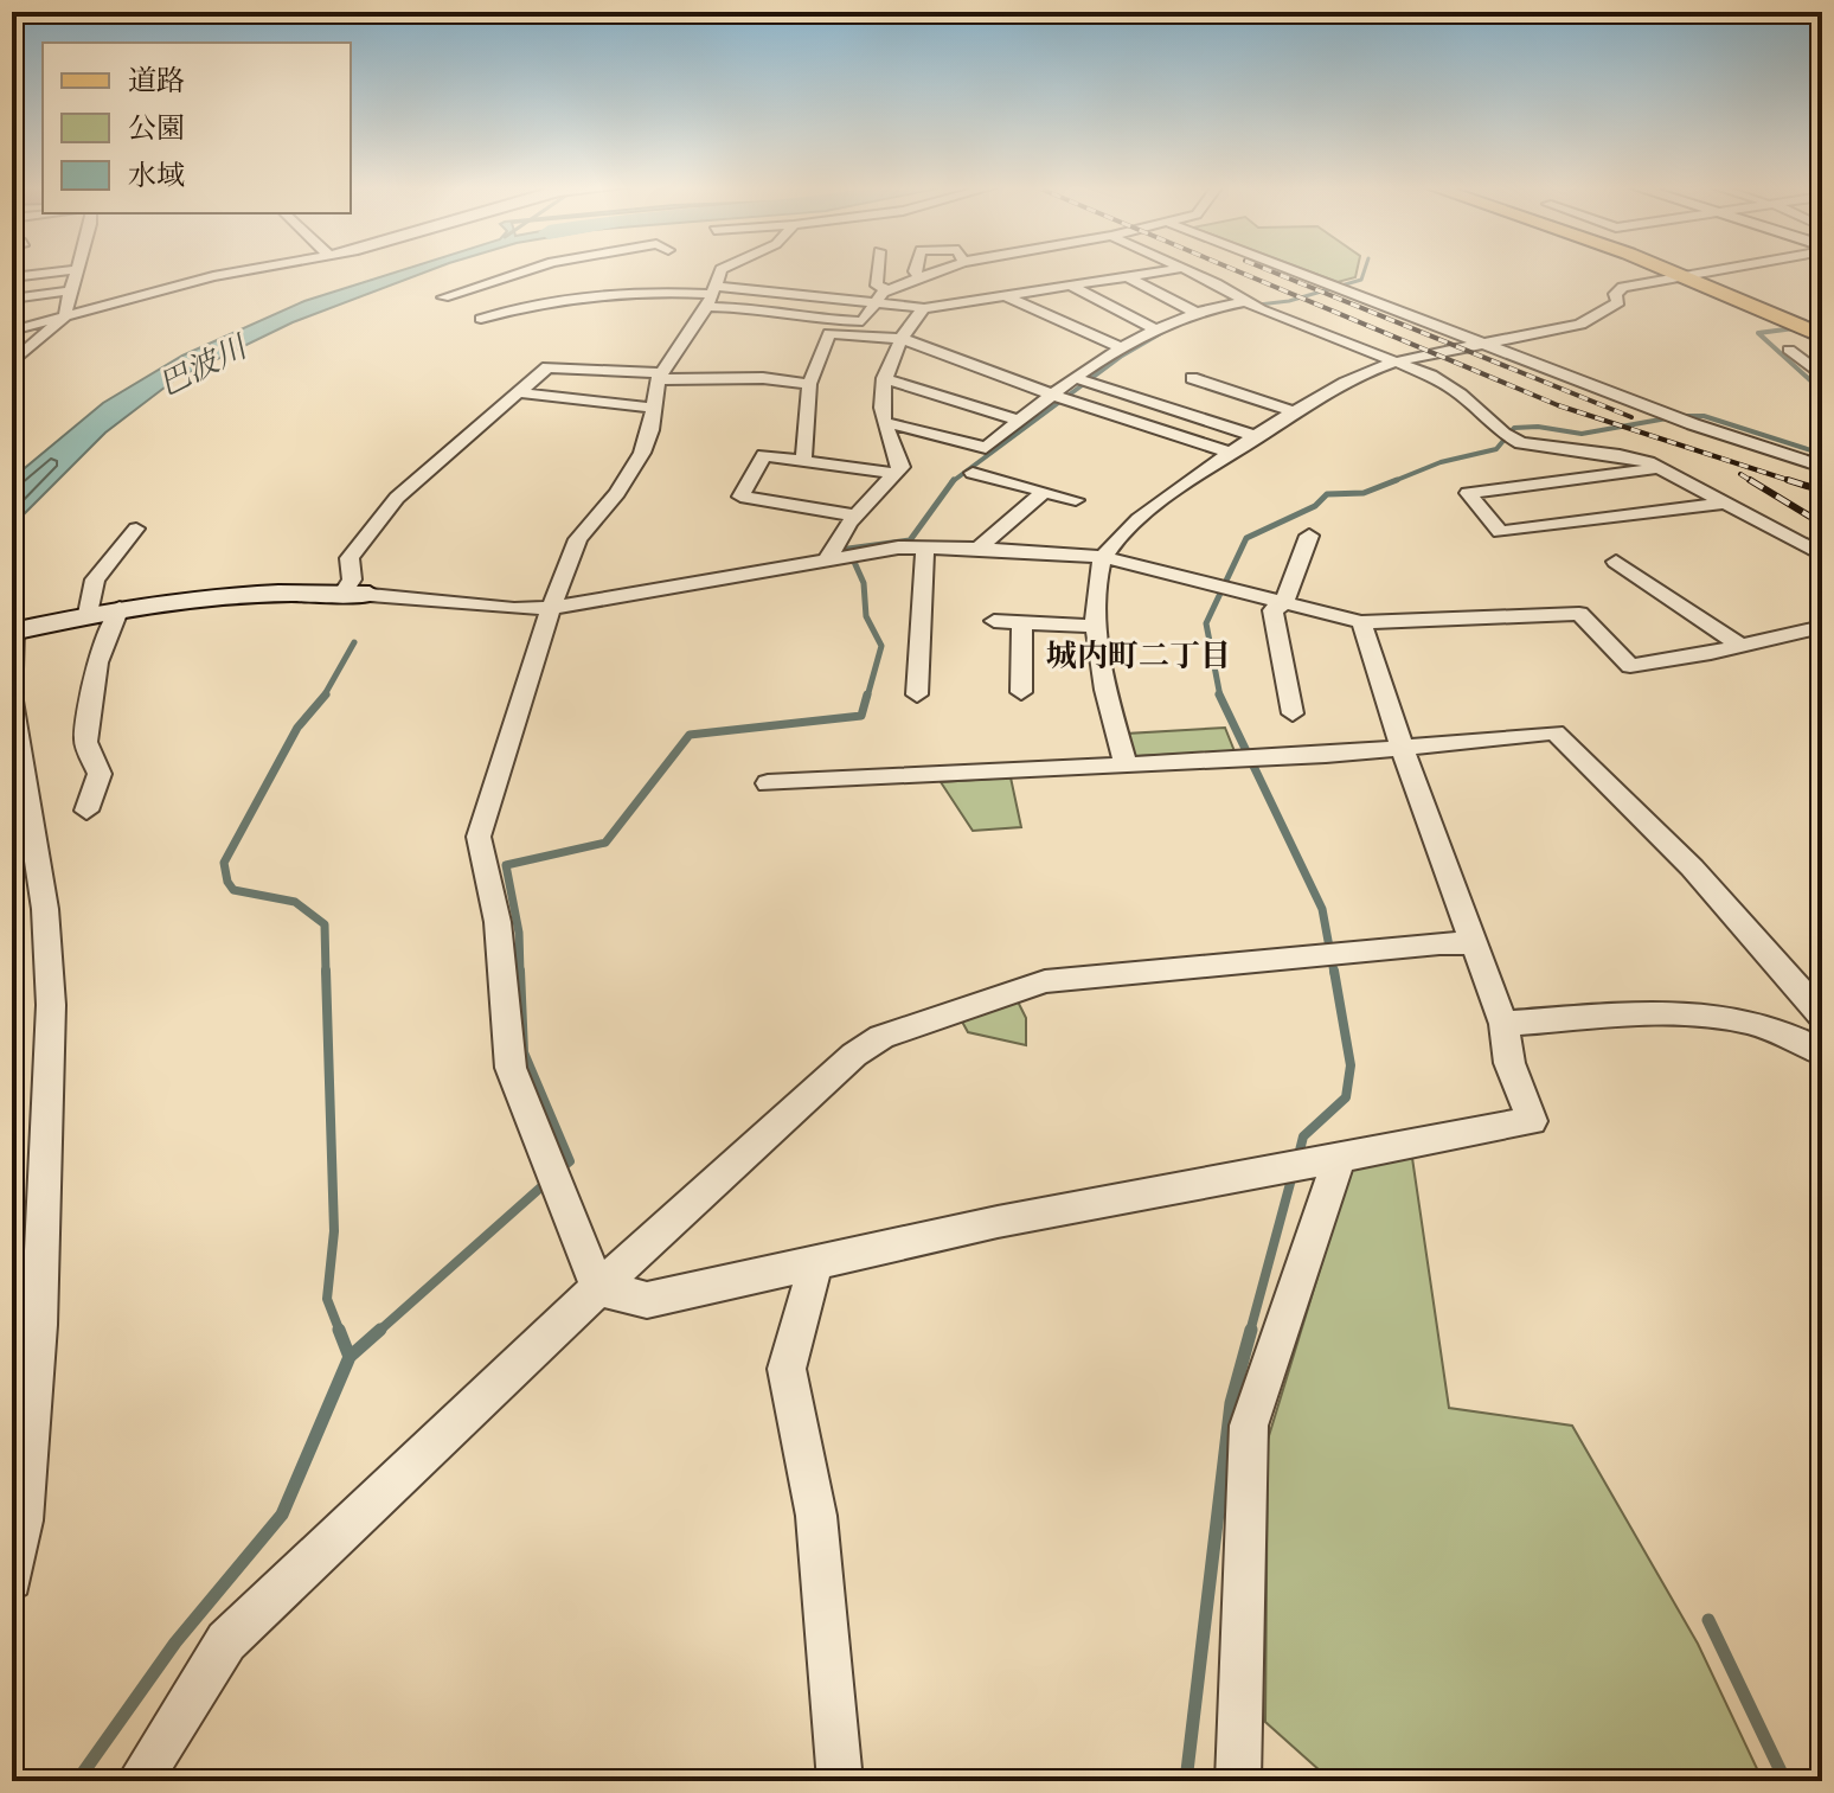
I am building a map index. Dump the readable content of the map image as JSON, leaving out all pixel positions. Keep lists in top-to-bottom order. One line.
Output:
{"districts":["城内町二丁目"],"water":["巴波川"],"legend":["道路","公園","水域"]}
